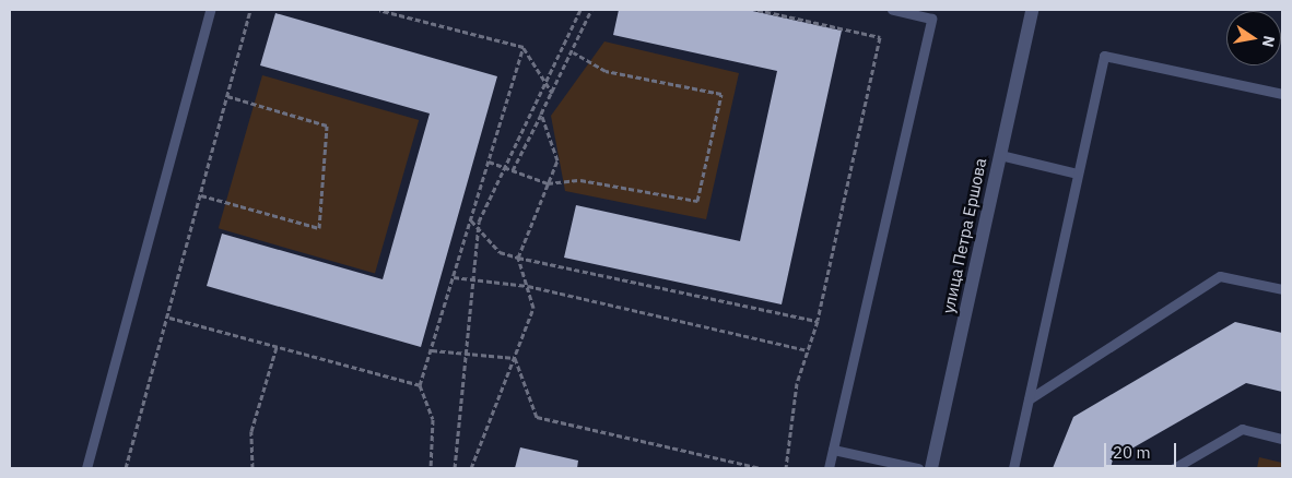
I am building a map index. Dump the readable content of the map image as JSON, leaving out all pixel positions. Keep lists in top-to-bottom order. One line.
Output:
{"streets":{"street":["улица Петра Ершова"]},"scale_bar":"20 m","north":"right"}
